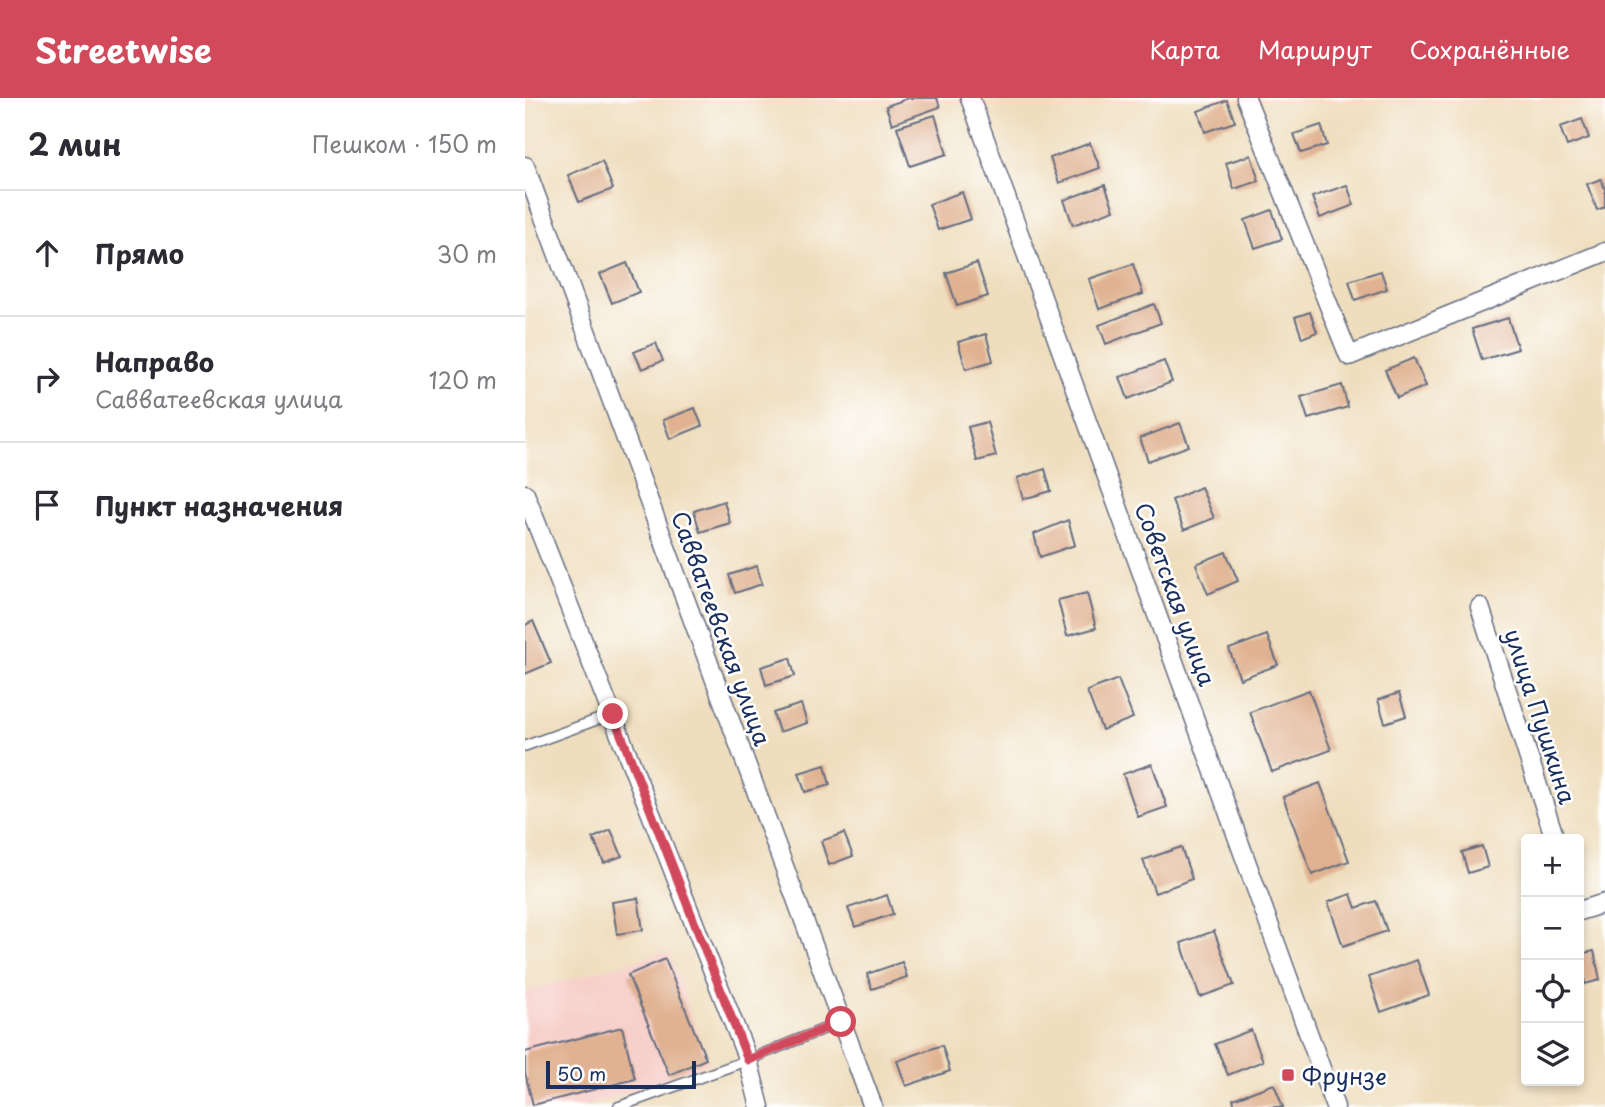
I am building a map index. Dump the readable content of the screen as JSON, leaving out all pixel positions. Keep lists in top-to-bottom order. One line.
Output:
{"streets":{"street":["Советская улица","Савватеевская улица","улица Пушкина"]},"places":{"transit":["Фрунзе"]},"scale_bar":"50 m","page":{"header":"Streetwise","nav":["Карта","Маршрут","Сохранённые"],"heading":["2 мин","Пешком · 150 m"],"list":[["Прямо","30 m"],["Направо","Савватеевская улица","120 m"],"Пункт назначения"],"map_buttons":["+","−"],"scale":"50 m"}}
